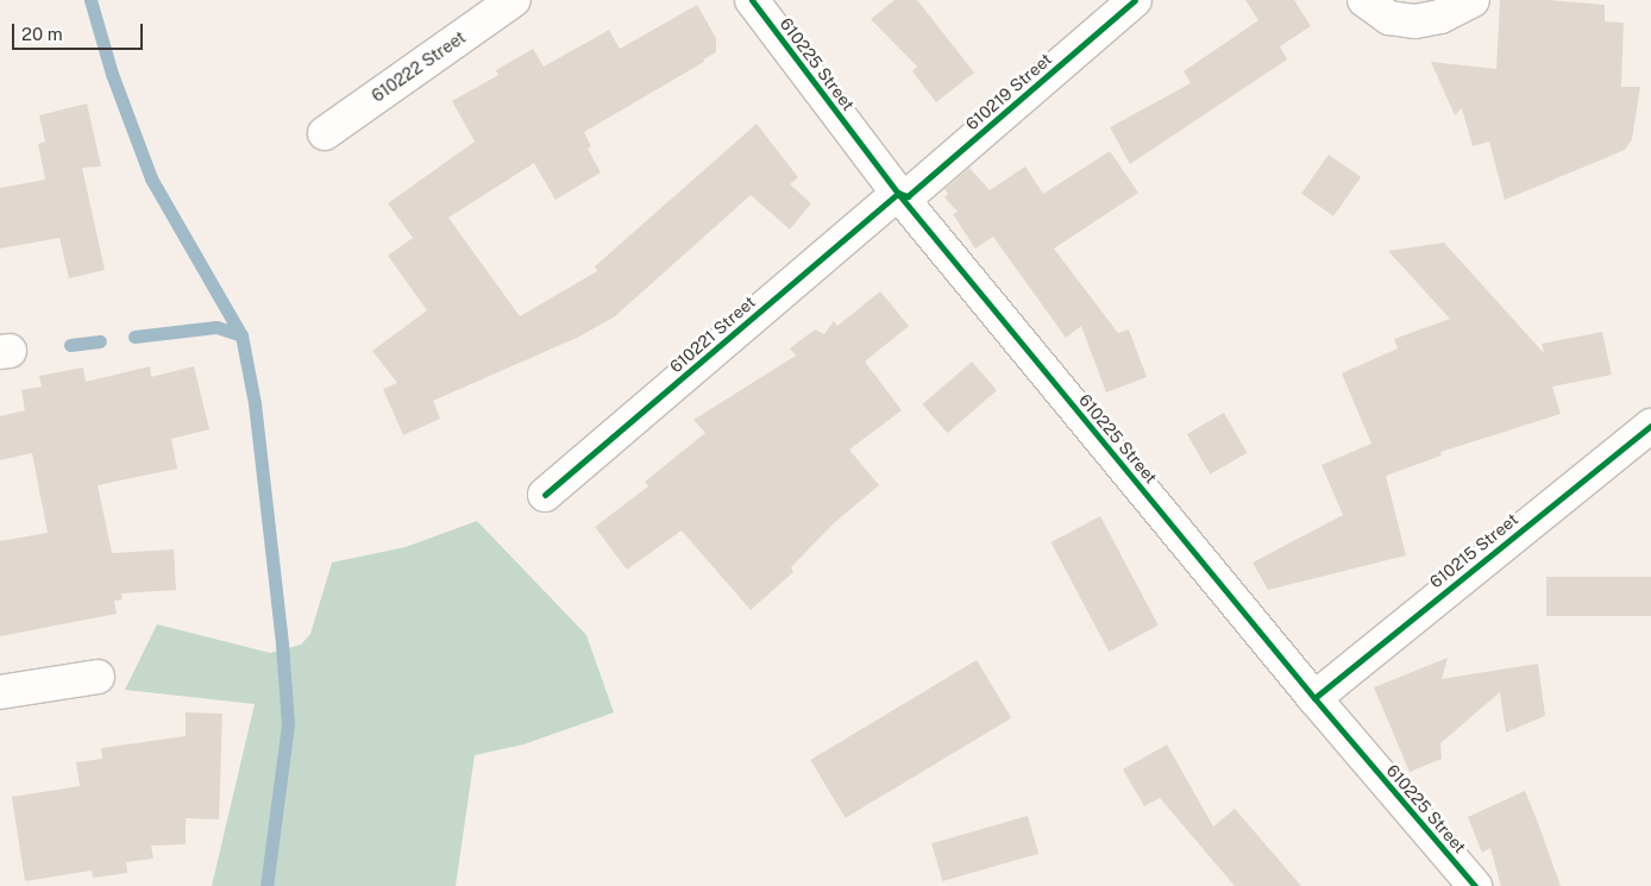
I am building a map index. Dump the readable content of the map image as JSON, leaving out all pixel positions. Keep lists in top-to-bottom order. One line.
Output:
{"streets":{"street":["610225 Street","610222 Street","610219 Street","610221 Street","610215 Street"]},"crossings":[["610225 Street","610219 Street"],["610225 Street","610221 Street"],["610225 Street","610215 Street"],["610219 Street","610221 Street"]],"scale_bar":"20 m"}
